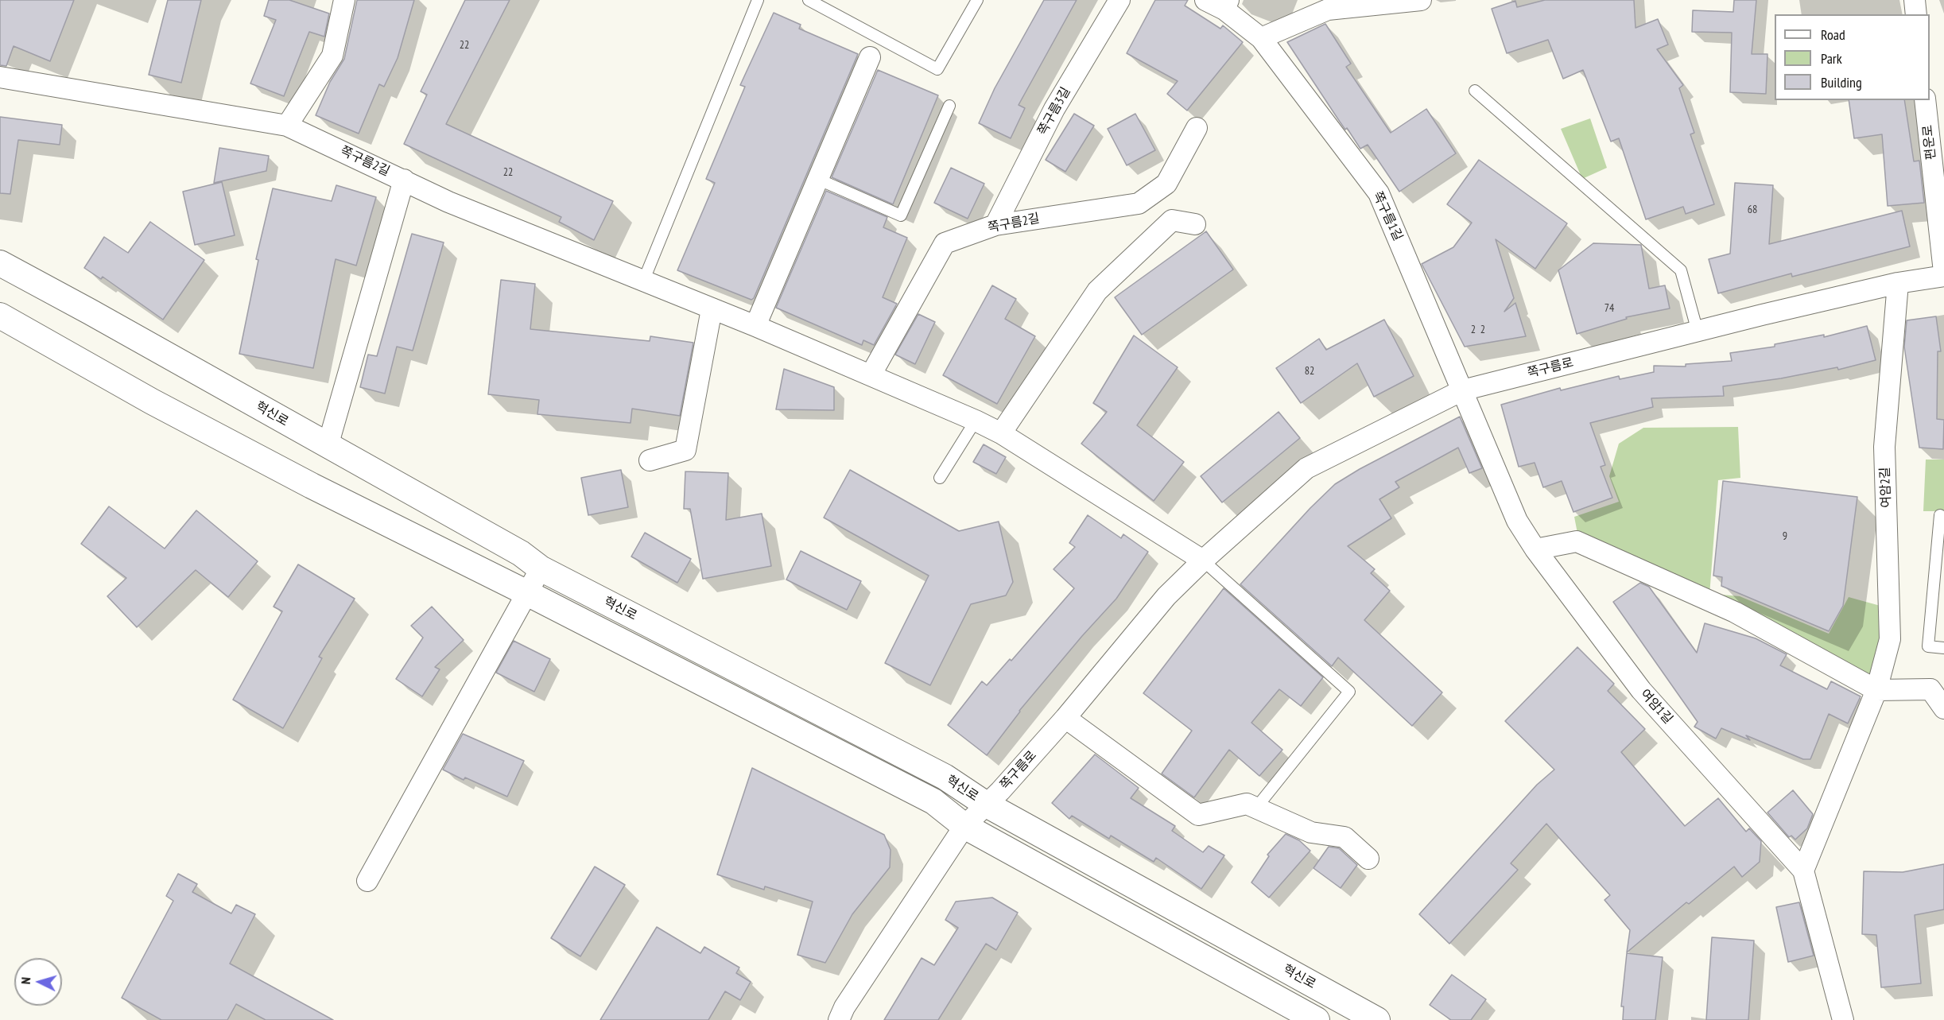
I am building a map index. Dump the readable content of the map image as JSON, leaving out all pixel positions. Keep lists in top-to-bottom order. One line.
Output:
{"streets":{"street":["쪽구름3길","편운로","쪽구름2길","쪽구름1길","쪽구름로","혁신로","여암2길","여암1길"]},"crossings":[["쪽구름3길","쪽구름2길"],["쪽구름2길","쪽구름로"],["쪽구름1길","쪽구름로"],["쪽구름1길","여암1길"],["쪽구름로","혁신로"],["쪽구름로","여암2길"],["쪽구름로","여암1길"],["여암2길","여암1길"]],"house_numbers":["22","22","68","74","2","2","82","9"],"legend":["Road","Park","Building"],"north":"left"}
